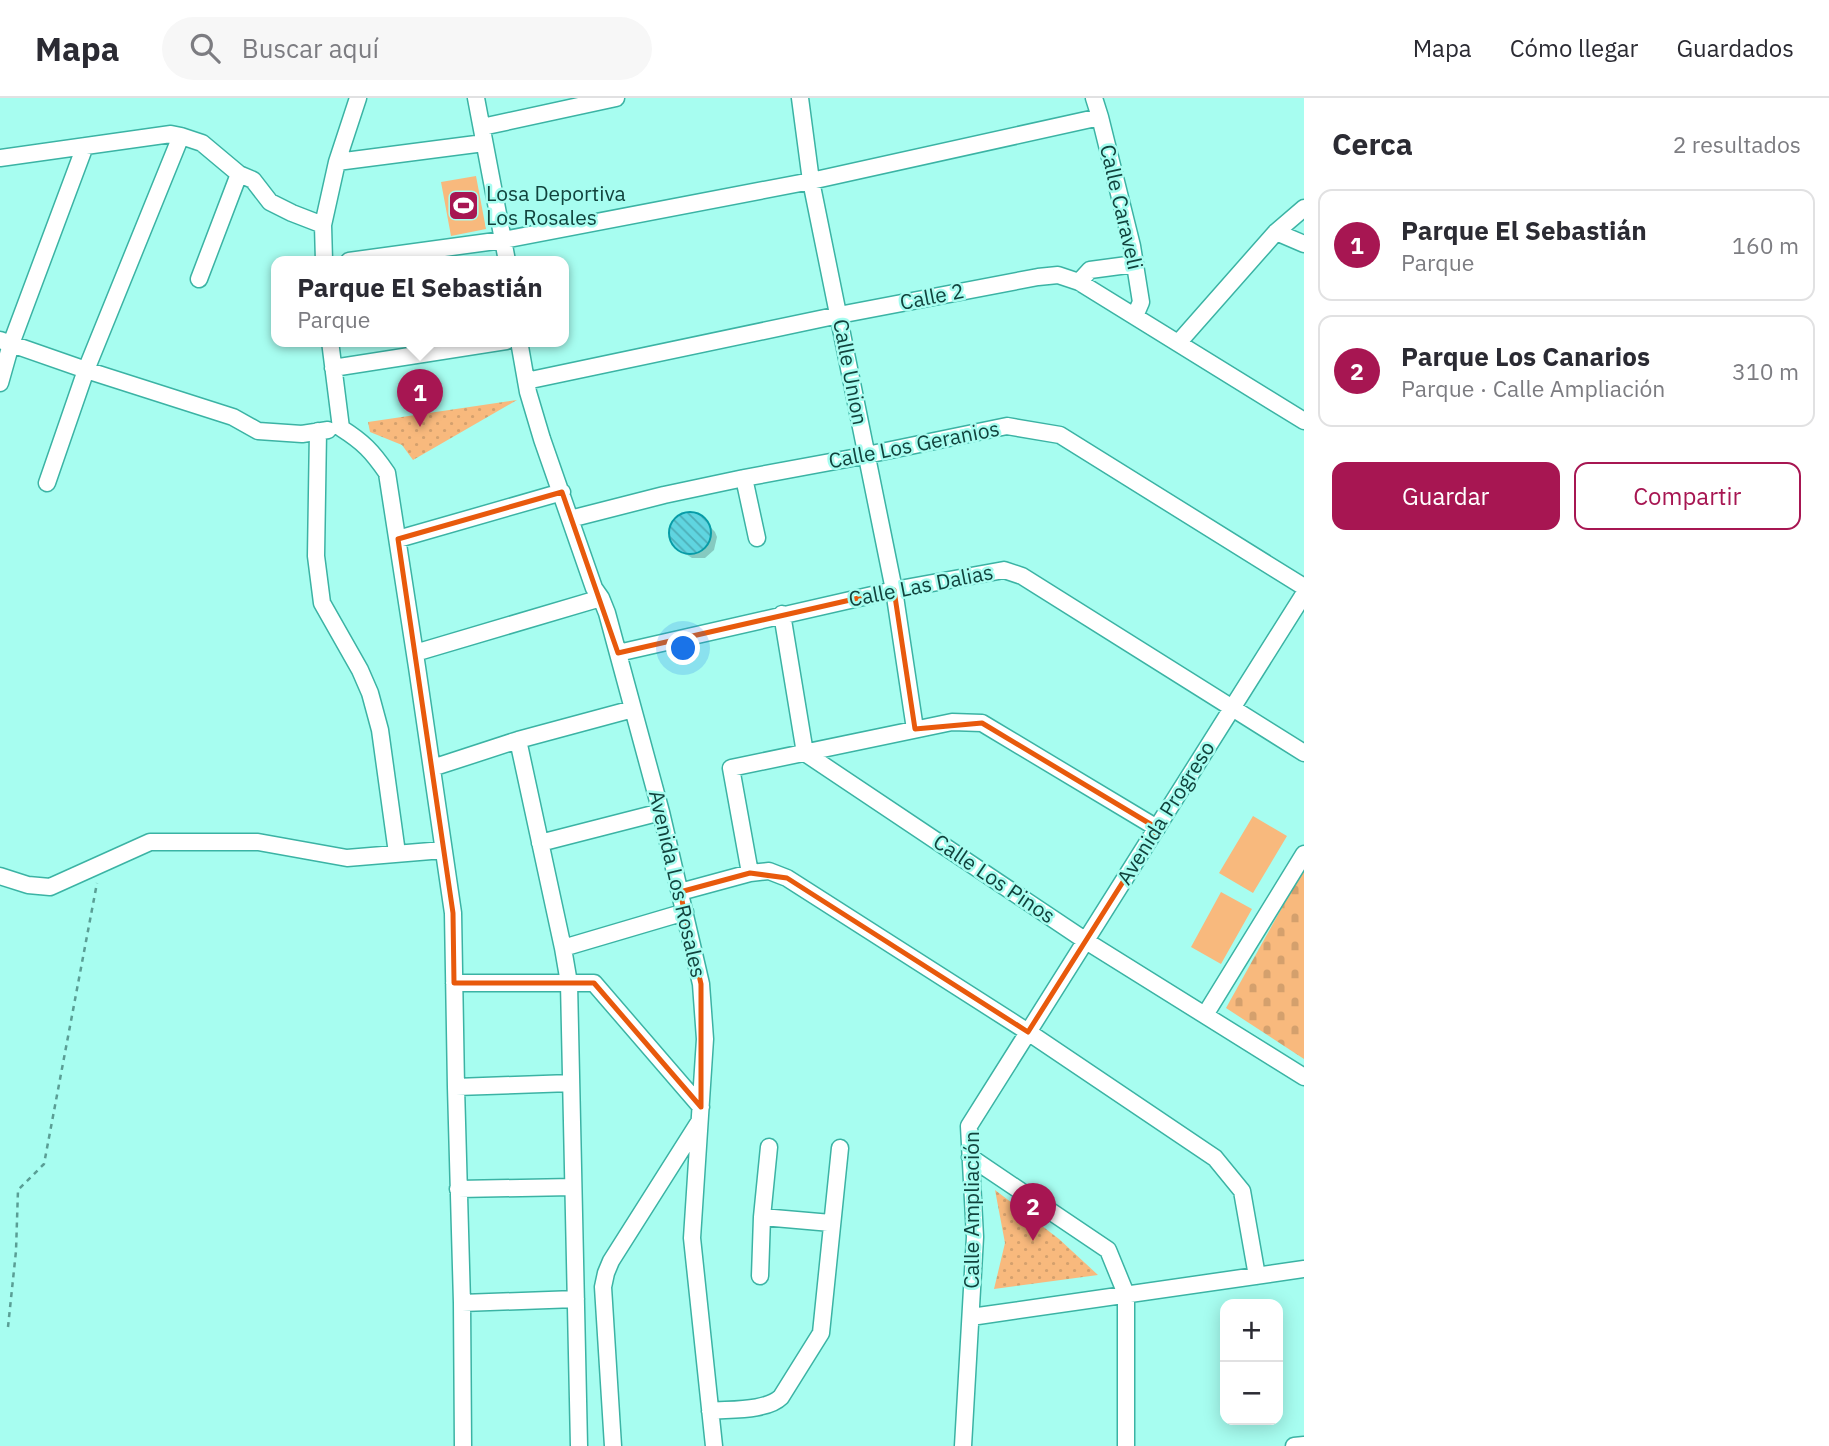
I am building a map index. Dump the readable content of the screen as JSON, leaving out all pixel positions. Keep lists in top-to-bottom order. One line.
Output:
{"streets":{"street":["Calle Caraveli","Calle 2","Calle Union","Calle Los Geranios","Calle Las Dalias","Avenida Progreso","Calle Los Pinos","Avenida Los Rosales","Calle Ampliación"]},"crossings":[["Calle Caraveli","Calle 2"],["Calle 2","Calle Union"],["Calle 2","Avenida Los Rosales"],["Calle Union","Calle Los Geranios"],["Calle Union","Calle Las Dalias"],["Calle Los Geranios","Avenida Los Rosales"],["Calle Las Dalias","Avenida Progreso"],["Calle Las Dalias","Avenida Los Rosales"],["Avenida Progreso","Calle Los Pinos"],["Avenida Progreso","Calle Ampliación"]],"places":{"sports":["Losa Deportiva Los Rosales"]},"page":{"header":"Mapa","search":"Buscar aquí","nav":["Mapa","Cómo llegar","Guardados"],"heading":["Cerca","2 resultados"],"list":[{"mark":"1","name":"Parque El Sebastián","note":"Parque","value":"160 m"},{"mark":"2","name":"Parque Los Canarios","note":"Parque · Calle Ampliación","value":"310 m"}],"popup":["Parque El Sebastián","Parque"],"pins":["1","2"],"buttons":["Guardar","Compartir"],"map_buttons":["+","−"]}}
